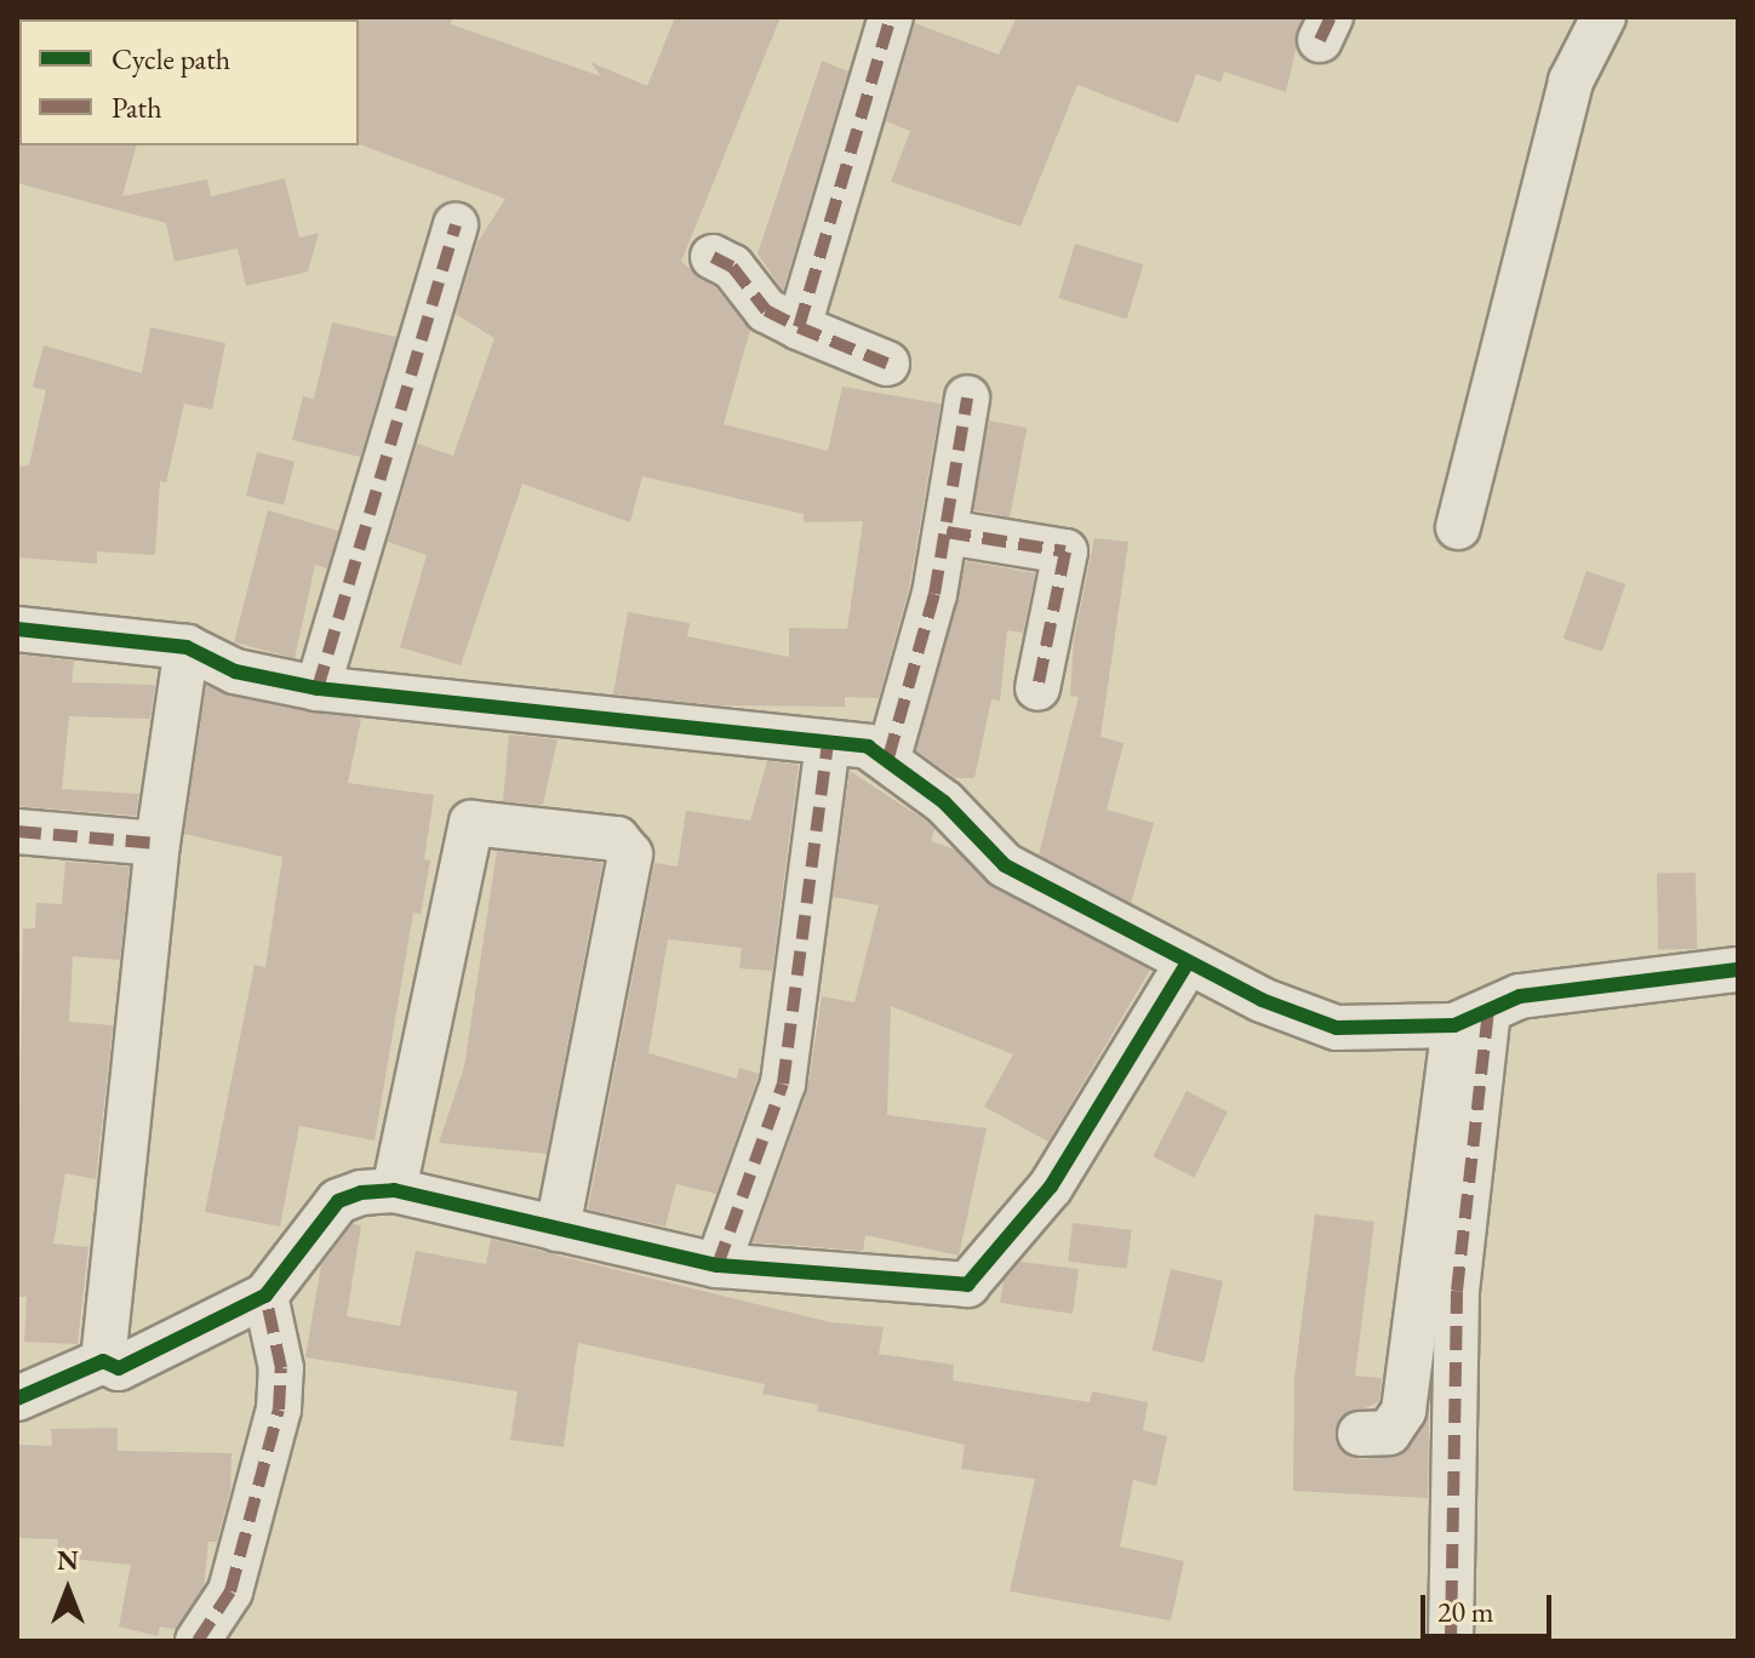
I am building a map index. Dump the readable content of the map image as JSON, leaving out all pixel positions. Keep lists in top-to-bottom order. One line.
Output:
{"legend":["Cycle path","Path"],"scale_bar":"20 m","north":"top"}
